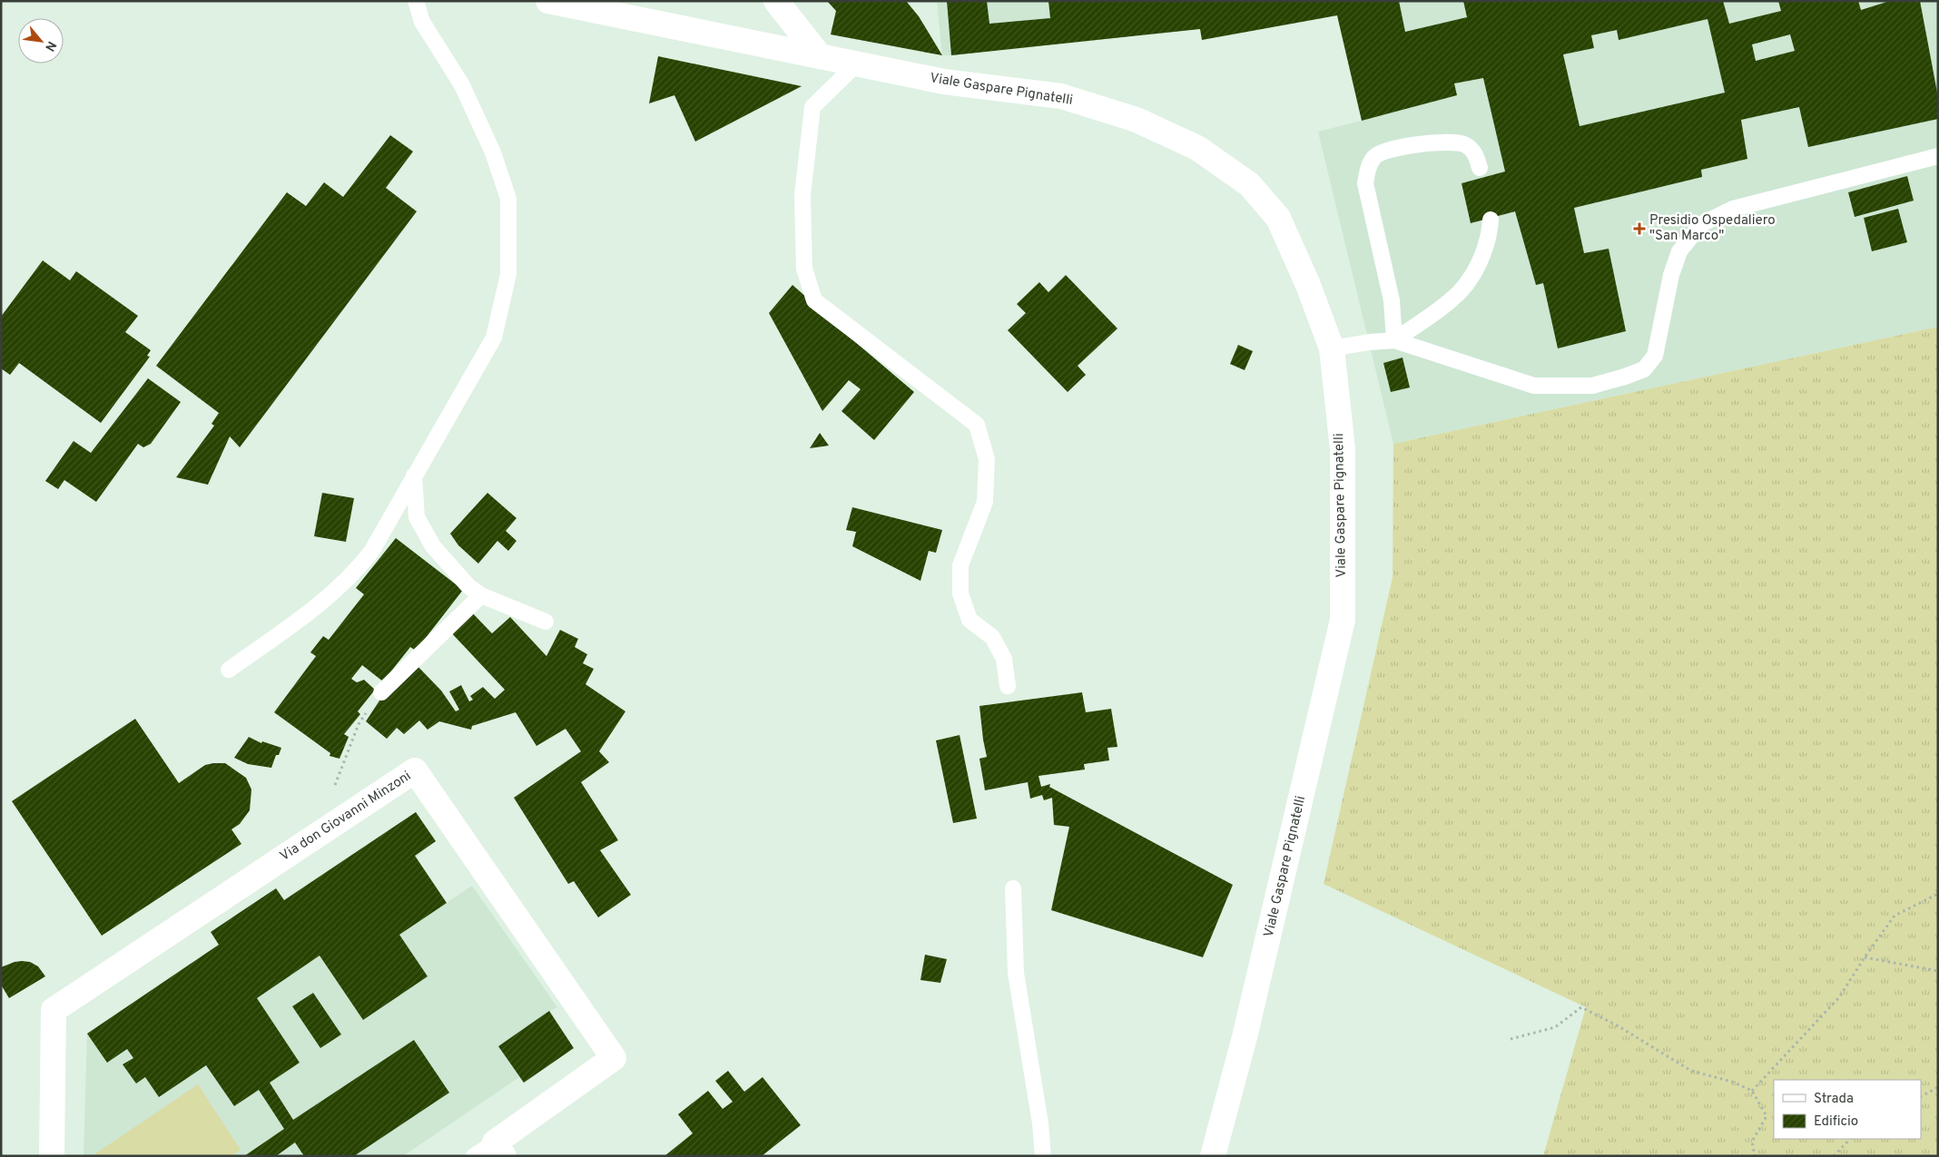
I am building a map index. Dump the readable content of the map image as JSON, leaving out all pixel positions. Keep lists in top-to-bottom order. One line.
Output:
{"streets":{"street":["Viale Gaspare Pignatelli","Via don Giovanni Minzoni"]},"places":{"health":["Presidio Ospedaliero \"San Marco\""]},"legend":["Strada","Edificio"],"north":"bottom right"}
